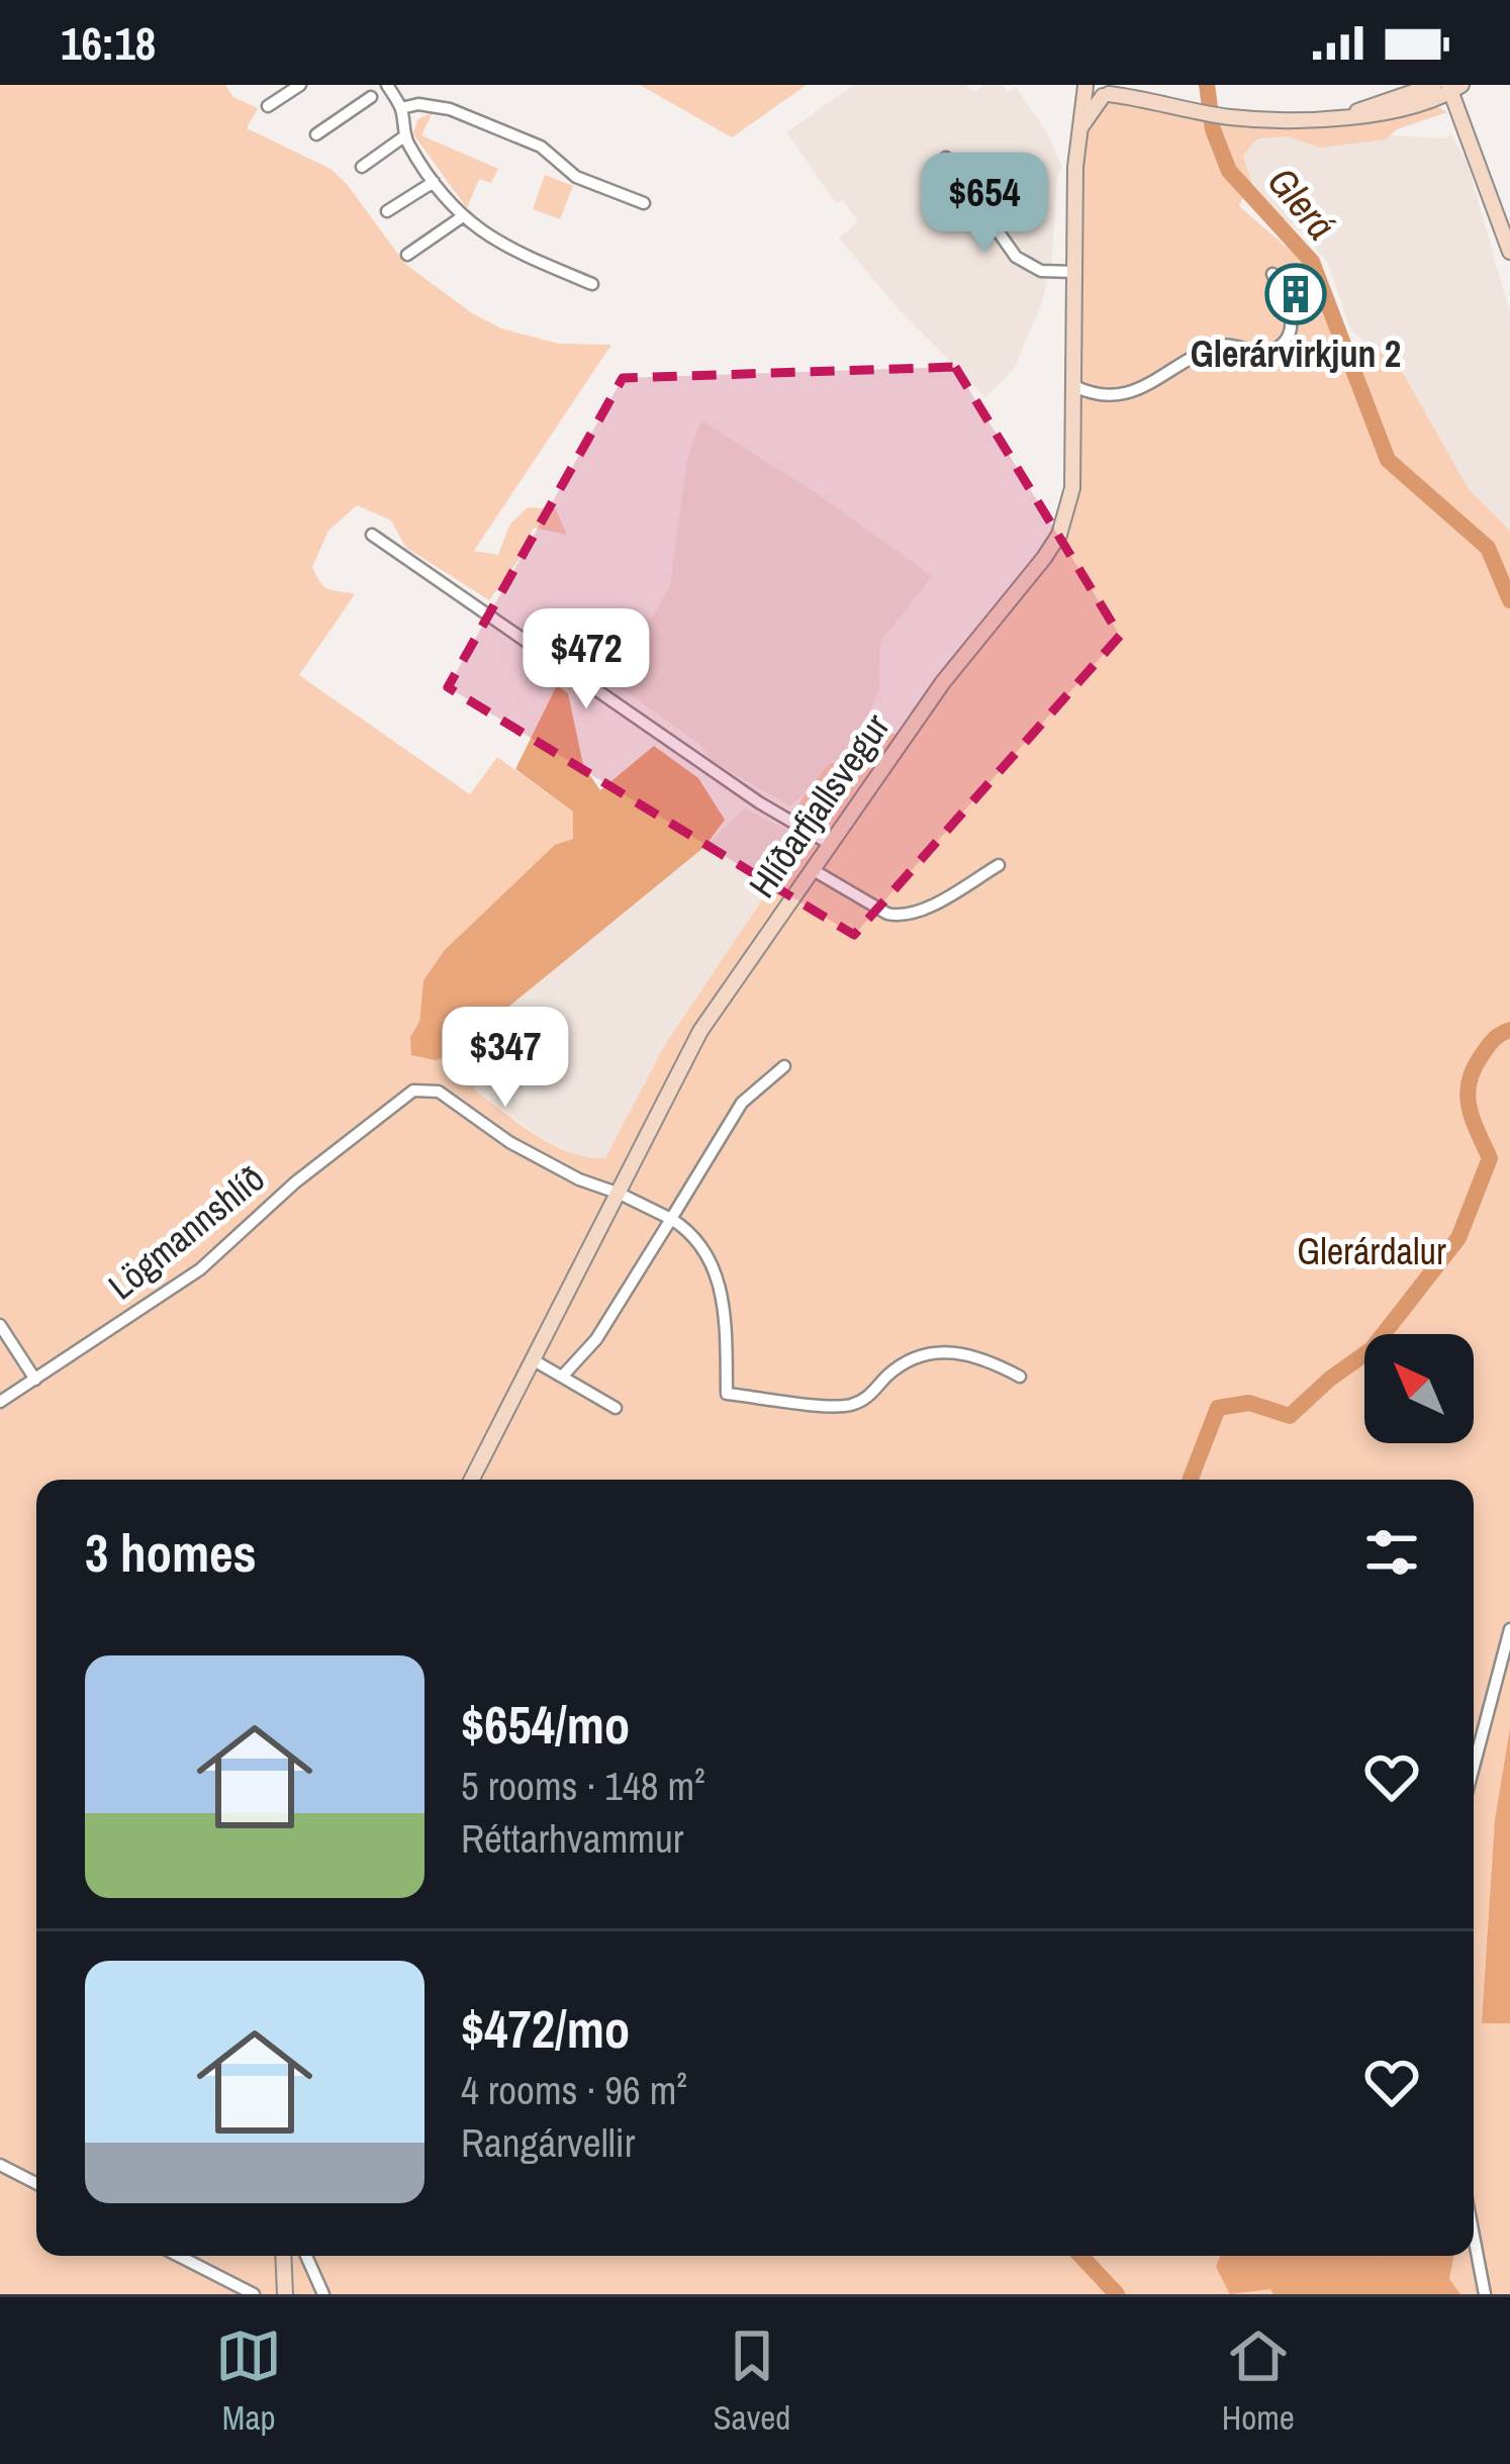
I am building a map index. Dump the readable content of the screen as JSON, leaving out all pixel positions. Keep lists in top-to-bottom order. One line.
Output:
{"streets":{"main road":["Hlíðarfjallsvegur"],"street":["Lögmannshlíð"]},"crossings":[["Hlíðarfjallsvegur","Lögmannshlíð"]],"water":["Glerá"],"parks":["Glerárdalur"],"places":{"building":["Glerárvirkjun 2"]},"north":"top left","page":{"status":"16:18","price":["$654","$472","$347"],"heading":"3 homes","list":[{"name":"$654/mo","note":"5 rooms · 148 m² · Réttarhvammur"},{"name":"$472/mo","note":"4 rooms · 96 m² · Rangárvellir"}],"tabs":["Map","Saved","Home"]}}
